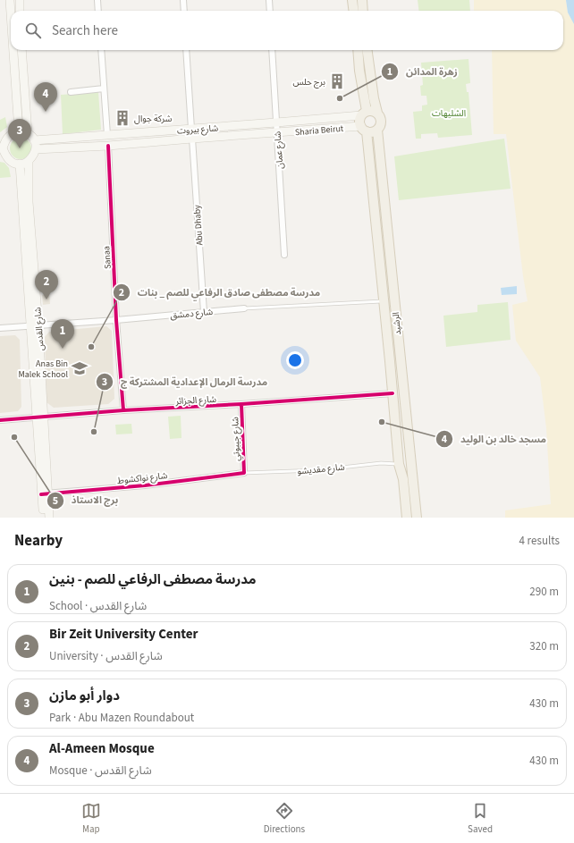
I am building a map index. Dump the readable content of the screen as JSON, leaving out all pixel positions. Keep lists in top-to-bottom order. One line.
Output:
{"streets":{"main road":["شارع بيروت","Sharia Beirut","الرشيد","شارع القدس"],"street":["شارع عمان","Abu Dhaby","Sanaa","شارع دمشق","شارع الجزائر","شارع جيبوتي","شارع نواكشوط"],"lane":["شارع مقديشو"]},"crossings":[["شارع بيروت","Sharia Beirut"],["شارع بيروت","شارع عمان"],["شارع بيروت","Abu Dhaby"],["شارع بيروت","Sanaa"],["شارع بيروت","الرشيد"],["شارع بيروت","شارع القدس"],["Sharia Beirut","شارع عمان"],["Sharia Beirut","الرشيد"],["Abu Dhaby","شارع دمشق"],["Sanaa","شارع دمشق"],["Sanaa","شارع الجزائر"],["شارع دمشق","الرشيد"],["شارع دمشق","شارع القدس"],["الرشيد","شارع الجزائر"],["الرشيد","شارع مقديشو"],["شارع القدس","شارع الجزائر"],["شارع القدس","شارع نواكشوط"],["شارع الجزائر","شارع جيبوتي"],["شارع جيبوتي","شارع مقديشو"],["شارع جيبوتي","شارع نواكشوط"],["شارع مقديشو","شارع نواكشوط"]],"parks":["الشليهات"],"places":{"building":["برج حلس","شركة جوال"],"other":["زهرة المدائن","مدرسة مصطفى صادق الرفاعي للصم _ بنات","مسجد خالد بن الوليد","مدرسة الرمال الإعدادية المشتركة ج","برج الاستاذ"],"school or university":["Anas Bin Malek School"]},"page":{"search":"Search here","pins":["4","3","2","1"],"heading":["Nearby","4 results"],"list":[{"mark":"1","name":"مدرسة مصطفى الرفاعي للصم - بنين","note":"School · شارع القدس","value":"290 m"},{"mark":"2","name":"Bir Zeit University Center","note":"University · شارع القدس","value":"320 m"},{"mark":"3","name":"دوار أبو مازن","note":"Park · Abu Mazen Roundabout","value":"430 m"},{"mark":"4","name":"Al-Ameen Mosque","note":"Mosque · شارع القدس","value":"430 m"}],"nav":["Map","Directions","Saved"]}}
